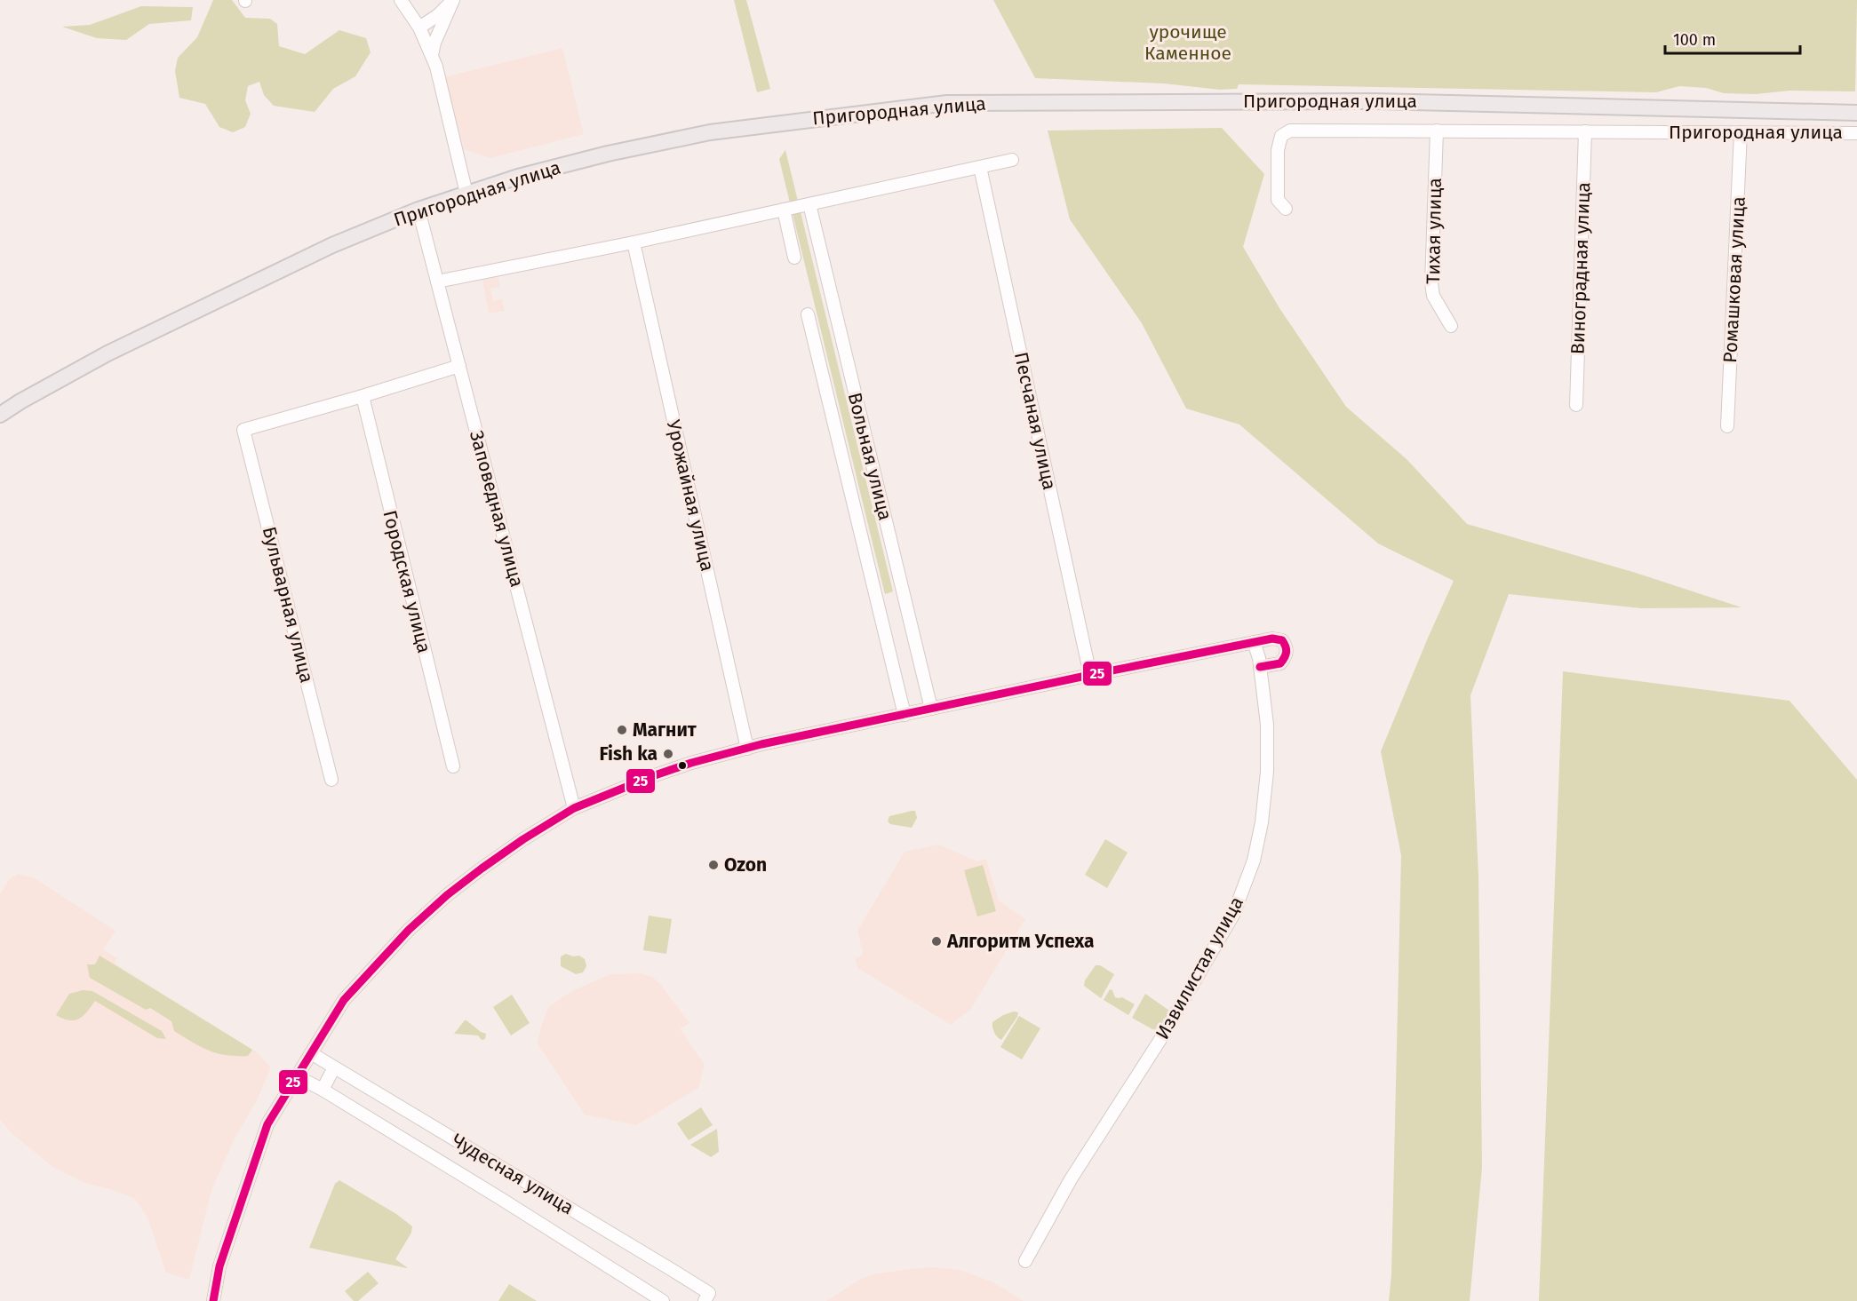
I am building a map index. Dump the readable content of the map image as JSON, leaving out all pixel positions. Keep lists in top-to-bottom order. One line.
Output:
{"streets":{"main road":["Пригородная улица"],"street":["Тихая улица","Виноградная улица","Ромашковая улица","Песчаная улица","Вольная улица","Урожайная улица","Заповедная улица","Городская улица","Бульварная улица","Извилистая улица","Чудесная улица"]},"crossings":[["Пригородная улица","Тихая улица"],["Пригородная улица","Виноградная улица"],["Пригородная улица","Ромашковая улица"],["Пригородная улица","Заповедная улица"],["Городская улица","Бульварная улица"]],"parks":["урочище Каменное"],"places":["Магнит","Fish ka","Ozon","Алгоритм Успеха"],"lines":["transit line 25"],"scale_bar":"100 m"}
